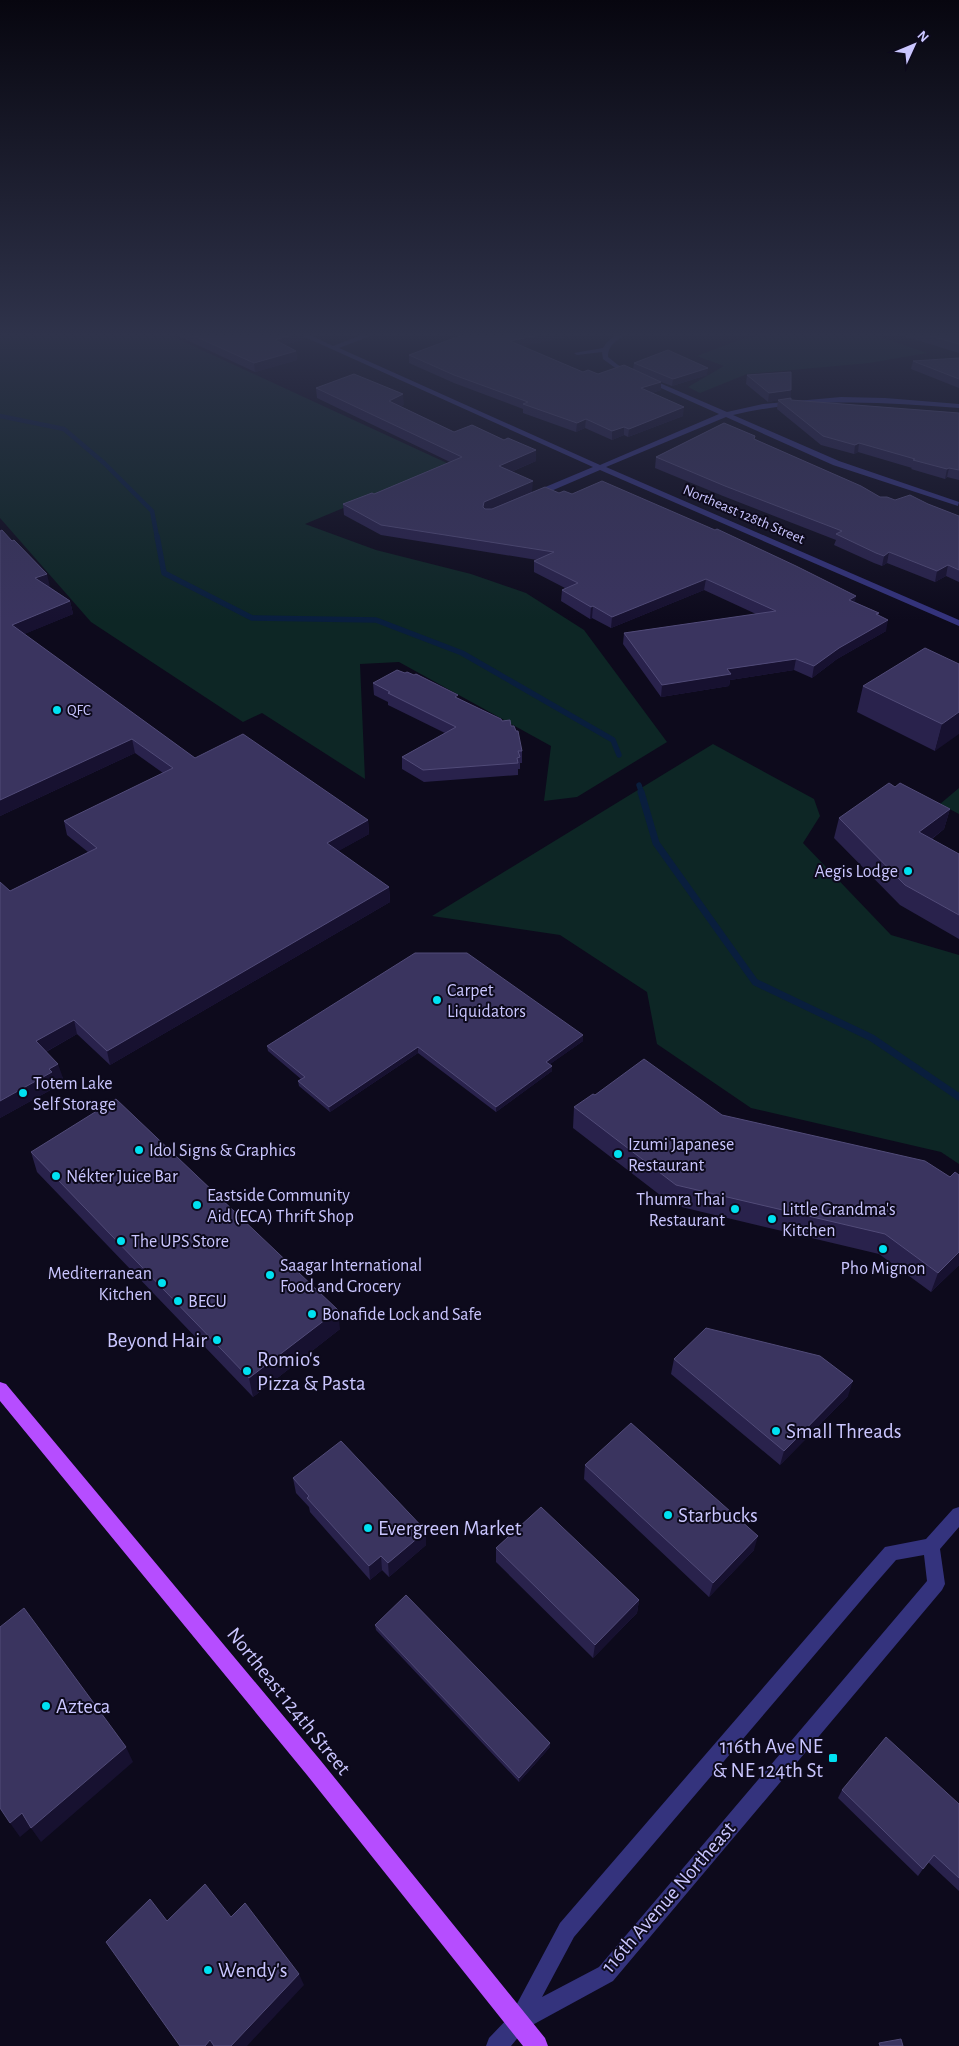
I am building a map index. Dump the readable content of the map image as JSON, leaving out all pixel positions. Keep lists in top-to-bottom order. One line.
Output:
{"streets":{"main road":["Northeast 124th Street"],"street":["Northeast 128th Street","116th Avenue Northeast"]},"crossings":[["Northeast 124th Street","116th Avenue Northeast"]],"places":{"other":["QFC","Aegis Lodge","Carpet Liquidators","Totem Lake Self Storage","Idol Signs & Graphics","Izumi Japanese Restaurant","Nékter Juice Bar","Eastside Community Aid (ECA) Thrift Shop","Thumra Thai Restaurant","Little Grandma's Kitchen","The UPS Store","Pho Mignon","Saagar International Food and Grocery","Mediterranean Kitchen","BECU","Bonafide Lock and Safe","Beyond Hair","Romio's Pizza & Pasta","Small Threads","Starbucks","Evergreen Market","Azteca","Wendy's"],"transit":["116th Ave NE & NE 124th St"]},"north":"top right"}
